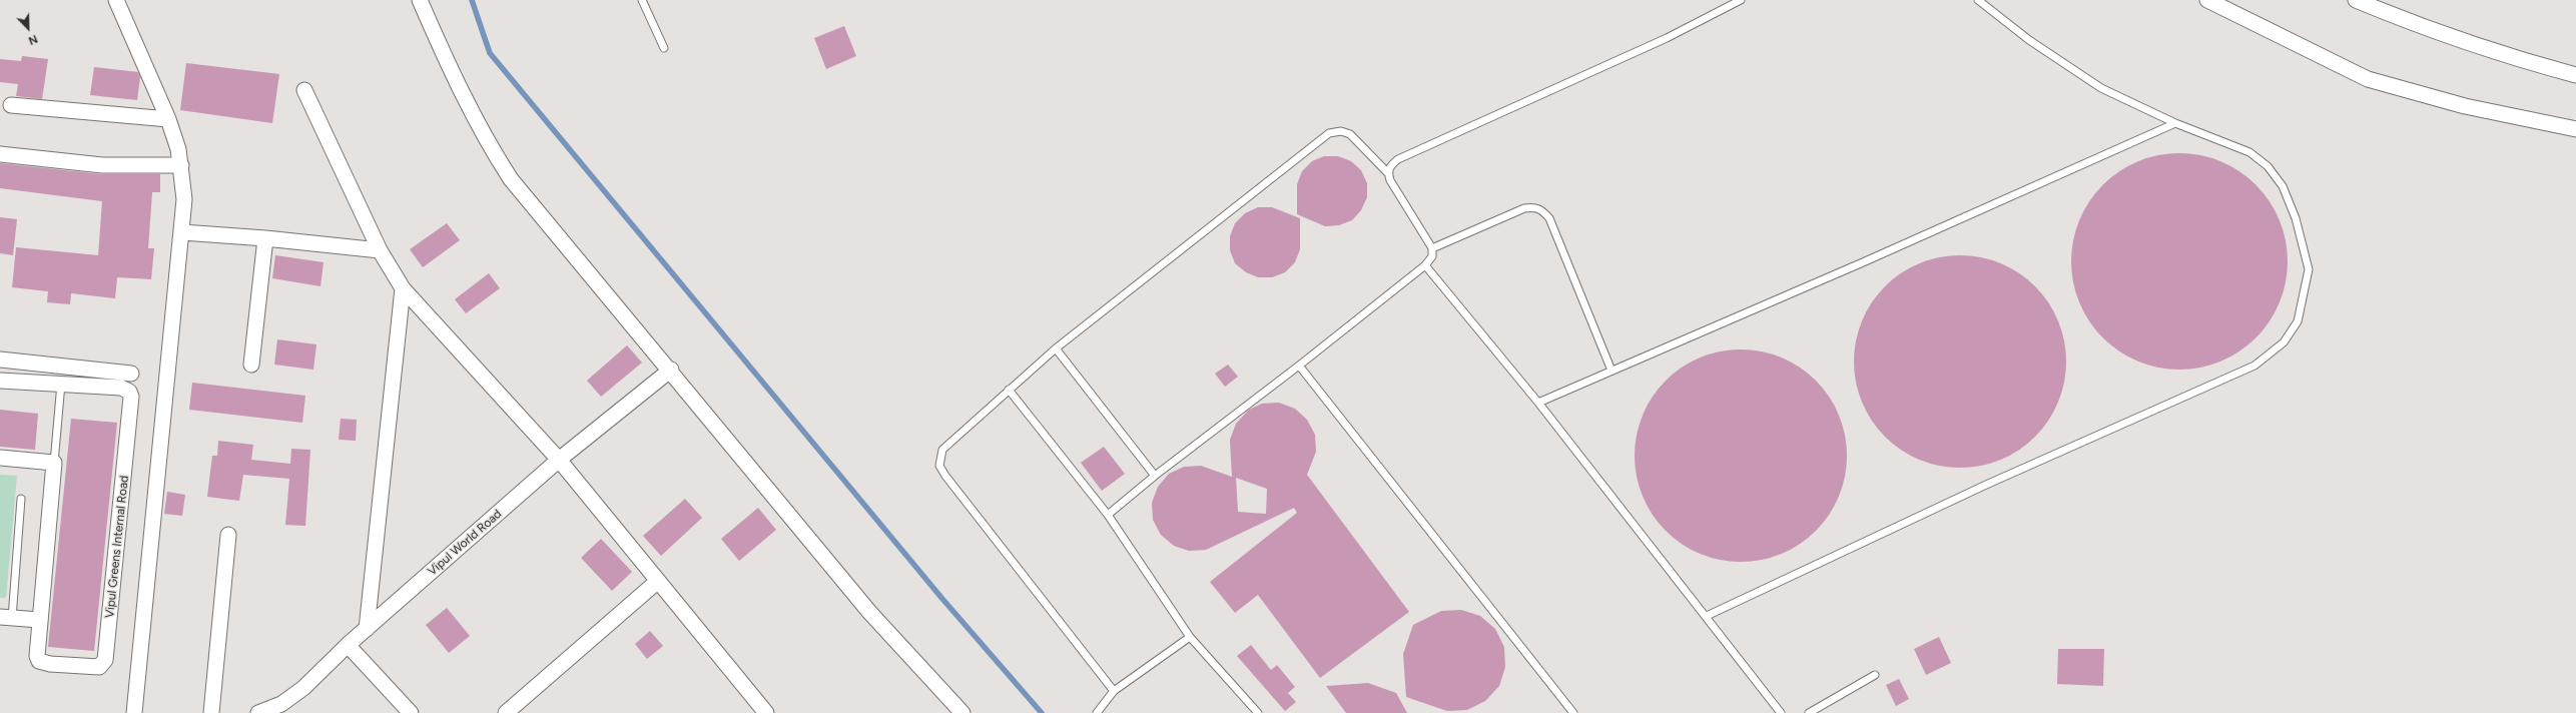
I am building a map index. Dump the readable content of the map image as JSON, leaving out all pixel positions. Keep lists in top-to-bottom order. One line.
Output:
{"streets":{"street":["Vipul World Road","Vipul Greens Internal Road"]},"north":"bottom right"}
